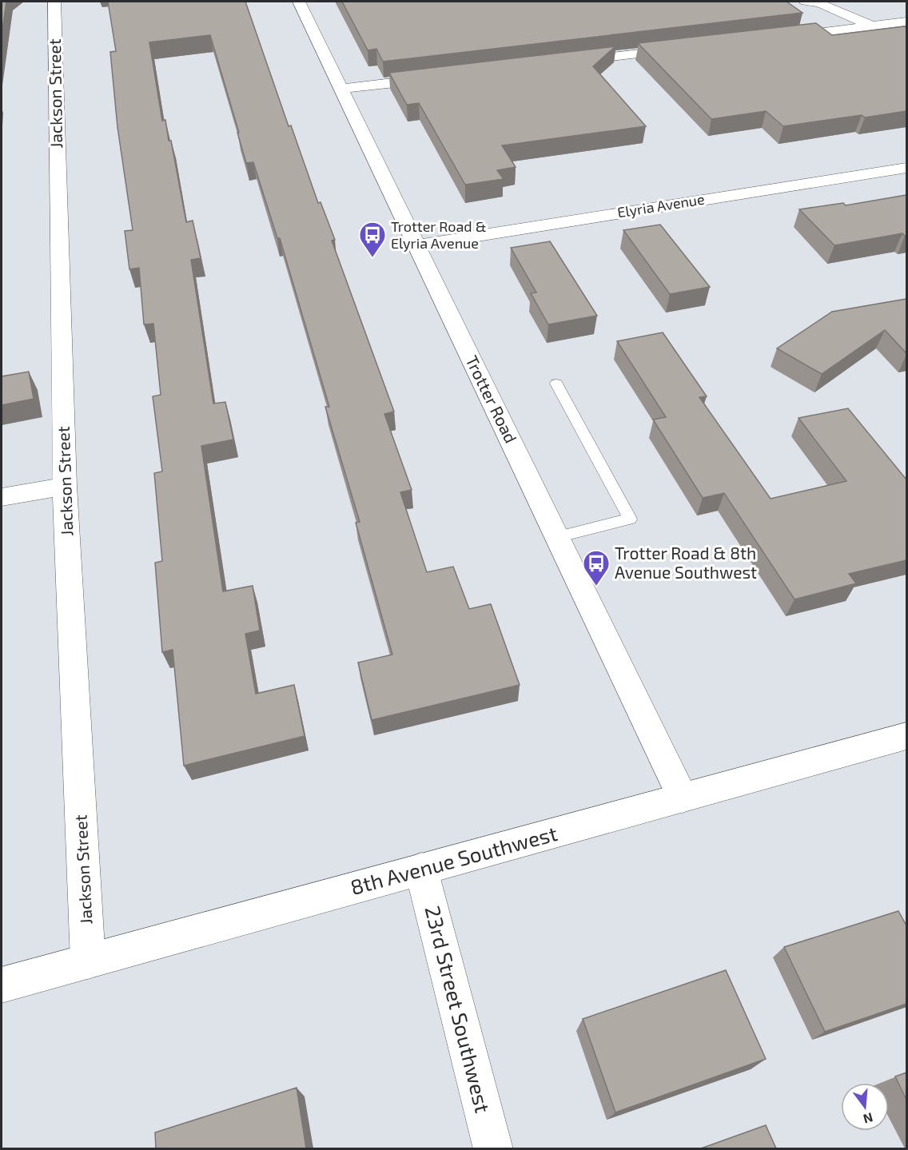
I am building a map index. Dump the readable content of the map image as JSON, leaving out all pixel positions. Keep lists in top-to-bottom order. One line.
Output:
{"streets":{"street":["Jackson Street","Elyria Avenue","Trotter Road","8th Avenue Southwest","23rd Street Southwest"]},"crossings":[["Jackson Street","8th Avenue Southwest"],["Elyria Avenue","Trotter Road"],["Trotter Road","8th Avenue Southwest"],["8th Avenue Southwest","23rd Street Southwest"]],"places":{"bus stop":["Trotter Road & Elyria Avenue","Trotter Road & 8th Avenue Southwest"]},"north":"bottom"}
